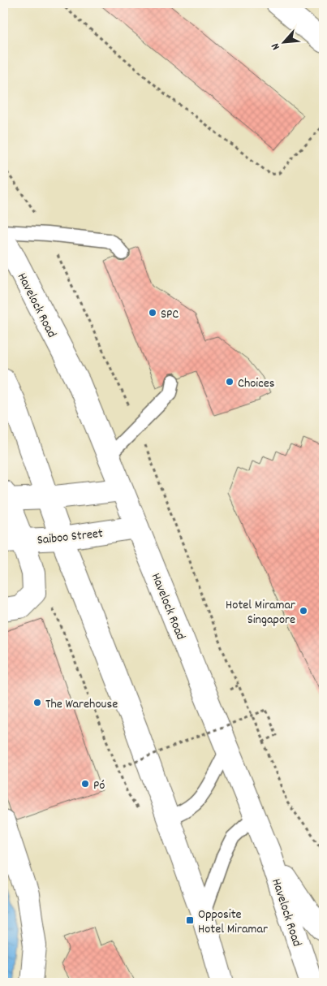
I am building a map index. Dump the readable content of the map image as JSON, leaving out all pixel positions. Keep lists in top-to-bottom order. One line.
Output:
{"streets":{"main road":["Havelock Road","Saiboo Street"]},"crossings":[["Havelock Road","Saiboo Street"]],"places":{"other":["SPC","Choices","Hotel Miramar Singapore","The Warehouse","Pó"],"transit":["Opposite Hotel Miramar"]},"north":"bottom left"}
